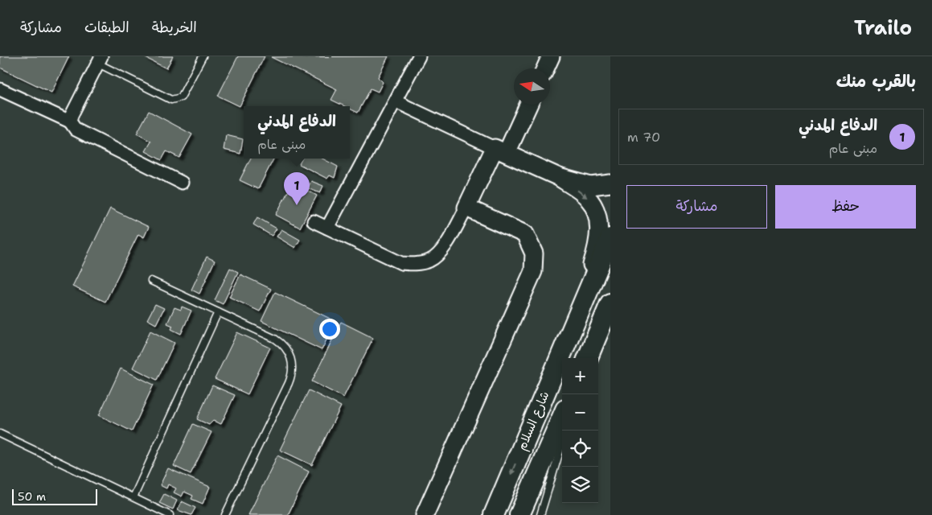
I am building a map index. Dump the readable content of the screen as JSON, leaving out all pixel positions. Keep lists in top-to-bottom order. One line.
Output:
{"streets":{"main road":["شارع السلام"]},"scale_bar":"50 m","north":"left","page":{"header":"Trailo","nav":["الخريطة","الطبقات","مشاركة"],"heading":"بالقرب منك","popup":["الدفاع المدني","مبنى عام"],"list":[{"mark":"1","name":"الدفاع المدني","note":"مبنى عام","value":"70 m"}],"pins":"1","buttons":["حفظ","مشاركة"],"map_buttons":["+","−"],"scale":"50 m"}}
